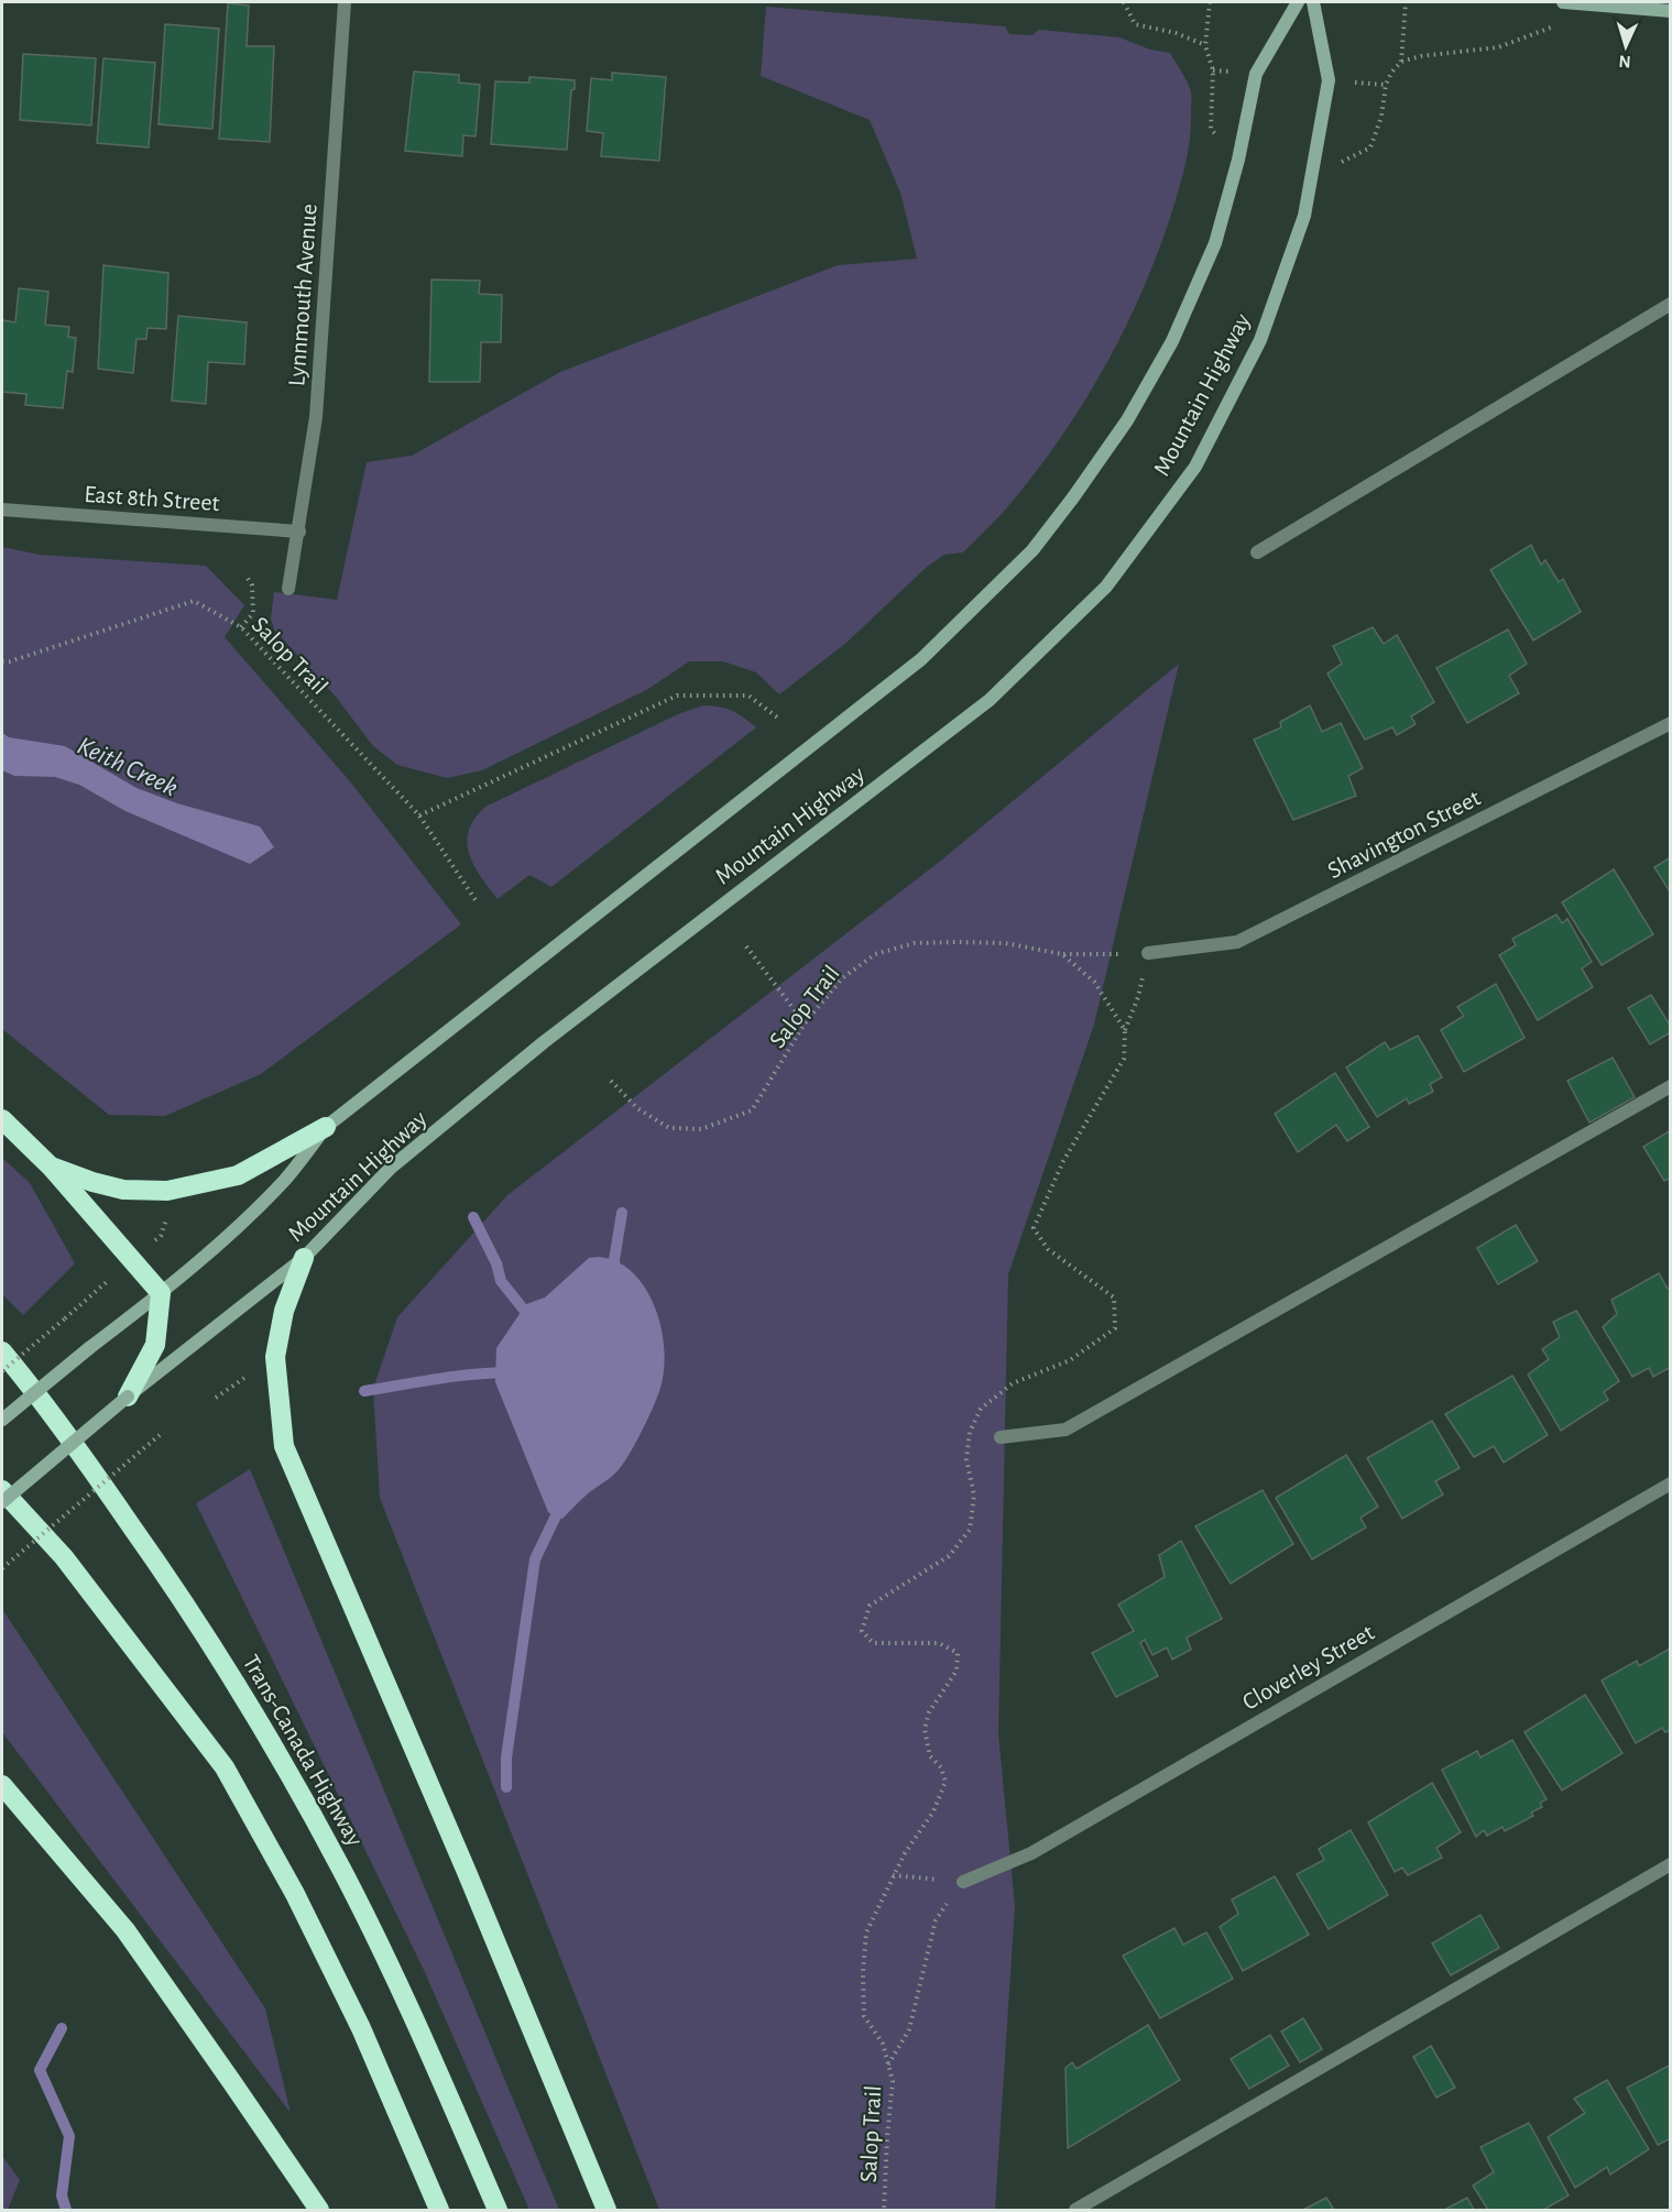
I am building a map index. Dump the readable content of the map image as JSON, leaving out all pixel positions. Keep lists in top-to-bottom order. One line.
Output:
{"streets":{"highway":["Trans-Canada Highway"],"main road":["Mountain Highway"],"street":["Lynnmouth Avenue","East 8th Street","Shavington Street","Cloverley Street"],"path":["Salop Trail"]},"crossings":[["Lynnmouth Avenue","East 8th Street"],["Salop Trail","Shavington Street"],["Salop Trail","Cloverley Street"]],"water":["Keith Creek"],"north":"bottom"}
